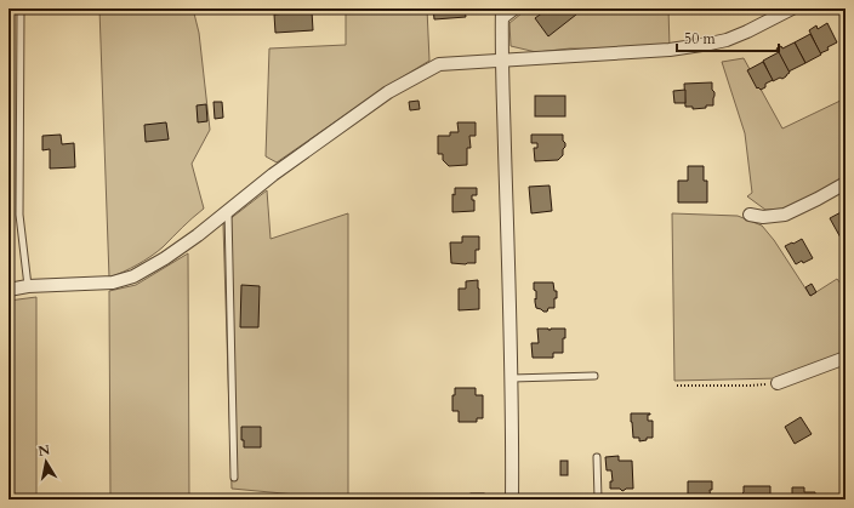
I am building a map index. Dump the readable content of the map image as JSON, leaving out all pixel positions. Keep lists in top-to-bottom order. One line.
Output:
{"scale_bar":"50 m","north":"top"}
